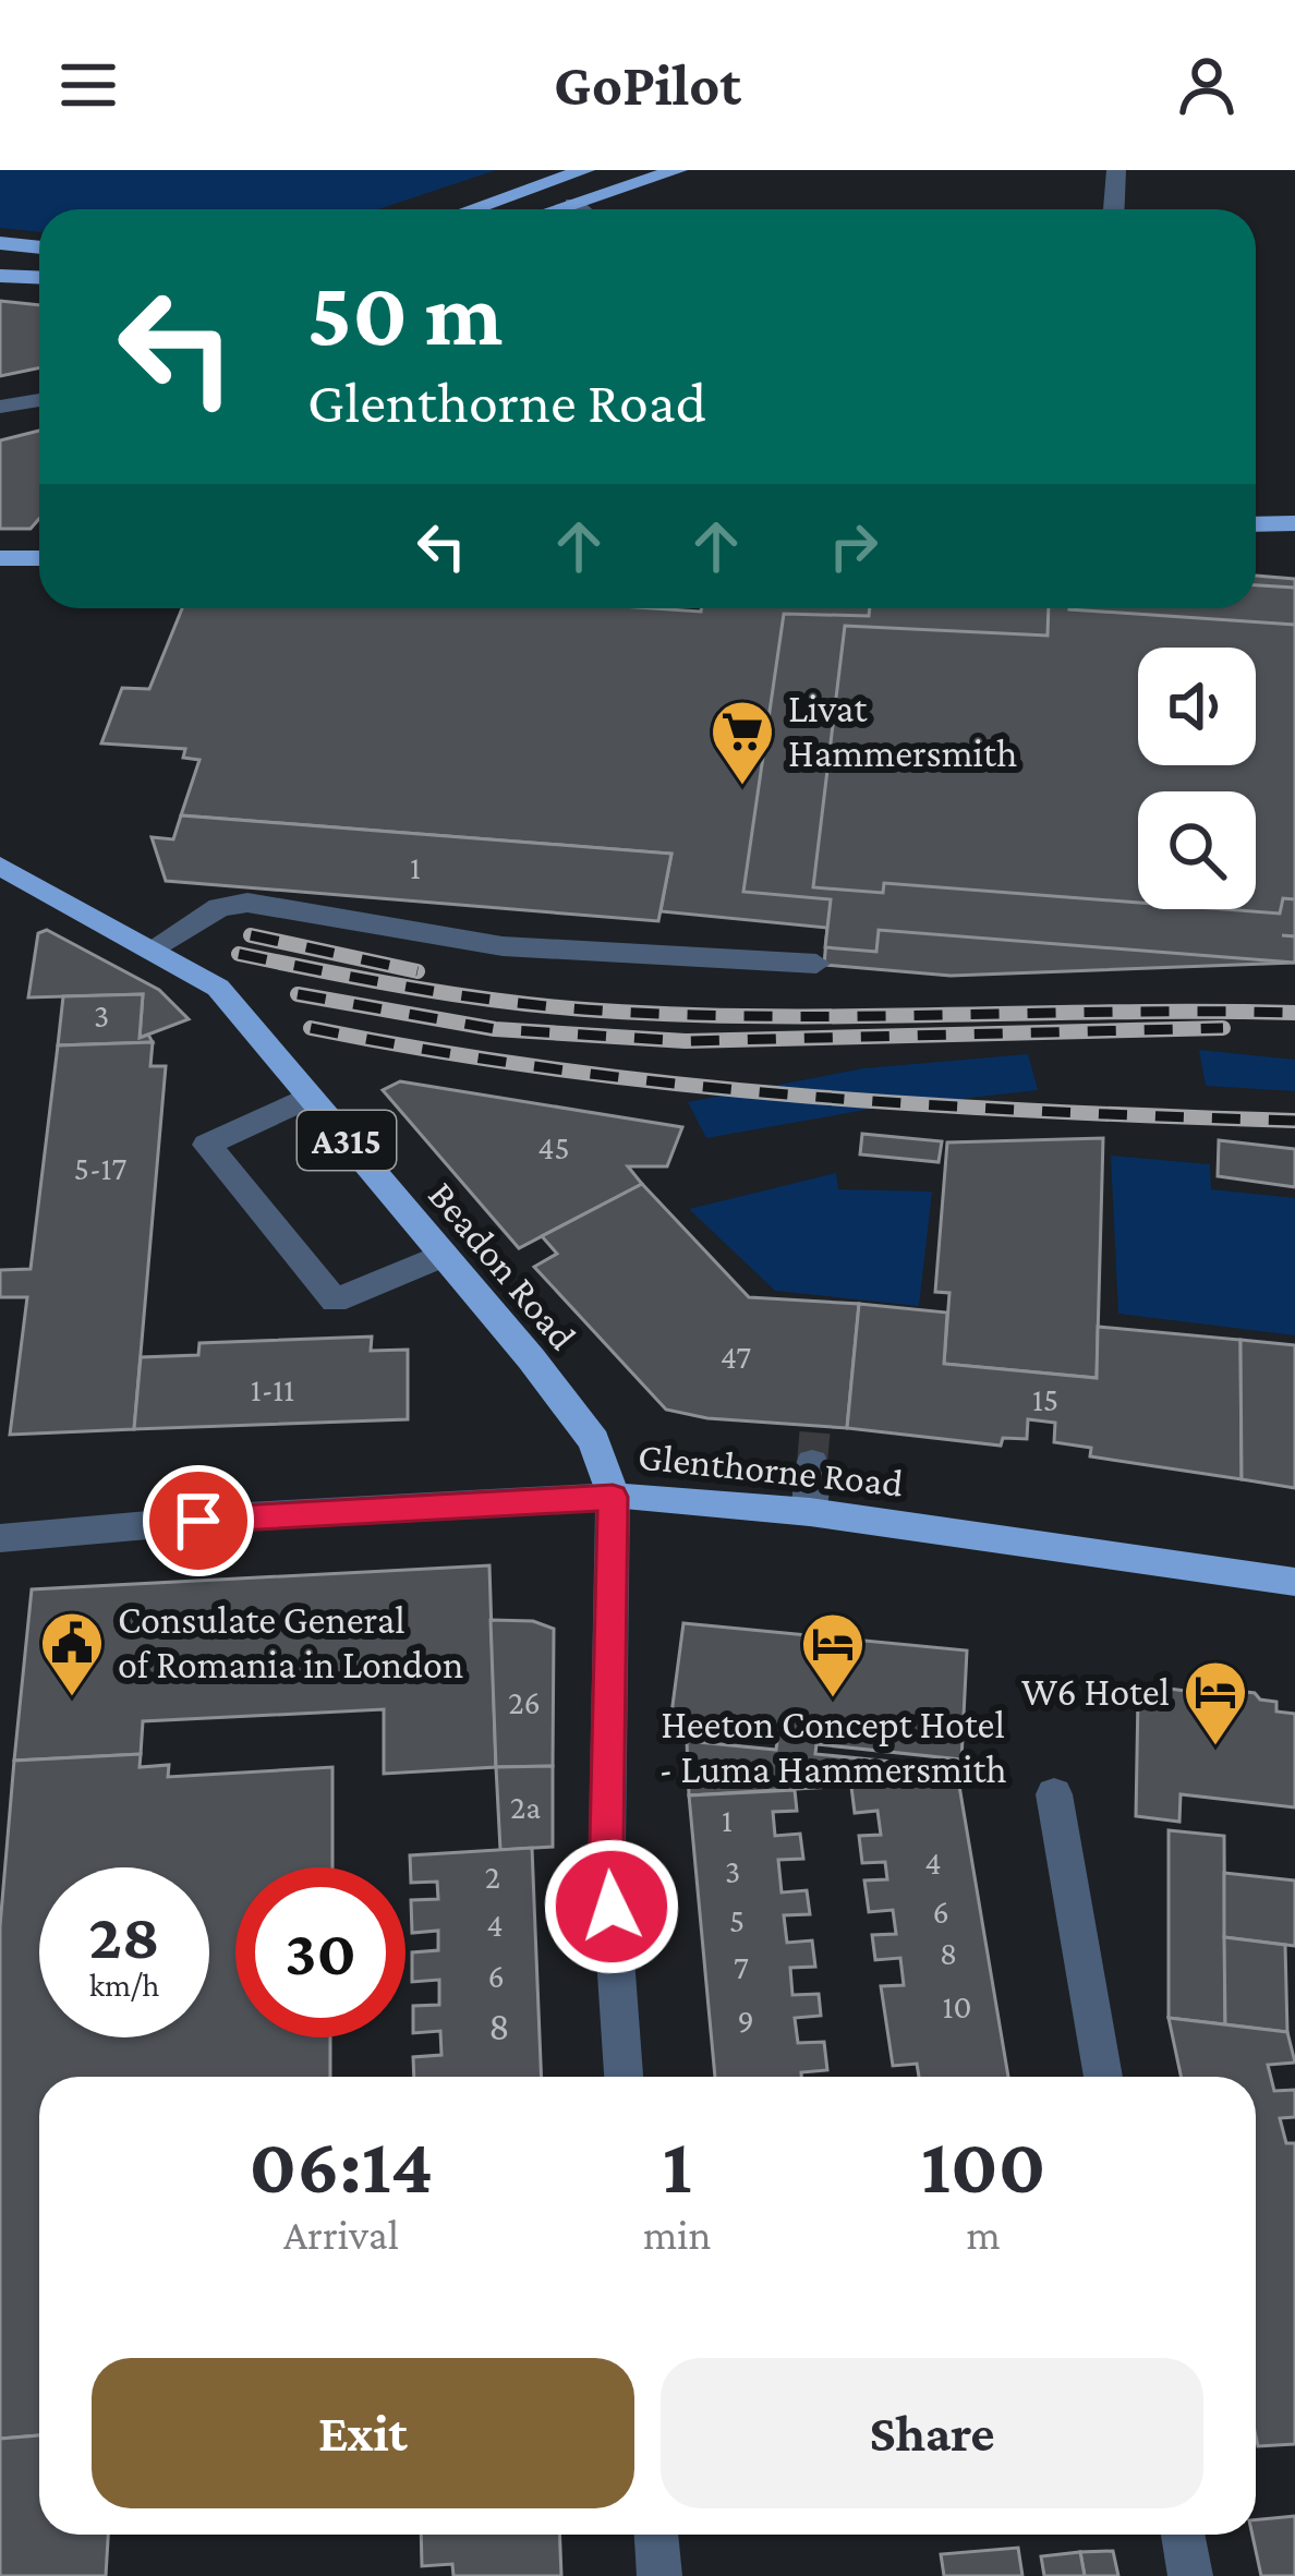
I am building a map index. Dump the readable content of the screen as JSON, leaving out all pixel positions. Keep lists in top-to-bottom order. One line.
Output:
{"streets":{"main road":["A315","Beadon Road","Glenthorne Road"]},"crossings":[["Beadon Road","Glenthorne Road"]],"places":{"supermarket":["Livat Hammersmith"],"public building":["Consulate General of Romania in London"],"hotel":["Heeton Concept Hotel - Luma Hammersmith","W6 Hotel"]},"house_numbers":["1","3","45","5-17","47","1-11","15","26","2a","1","4","3","2","6","5","4","8","7","6","10","9","8"],"page":{"header":"GoPilot","turn":["50 m","Glenthorne Road"],"speed":"28 km/h","limit":"30","eta":["06:14","Arrival","1","min","100","m"],"buttons":["Exit","Share"]}}
